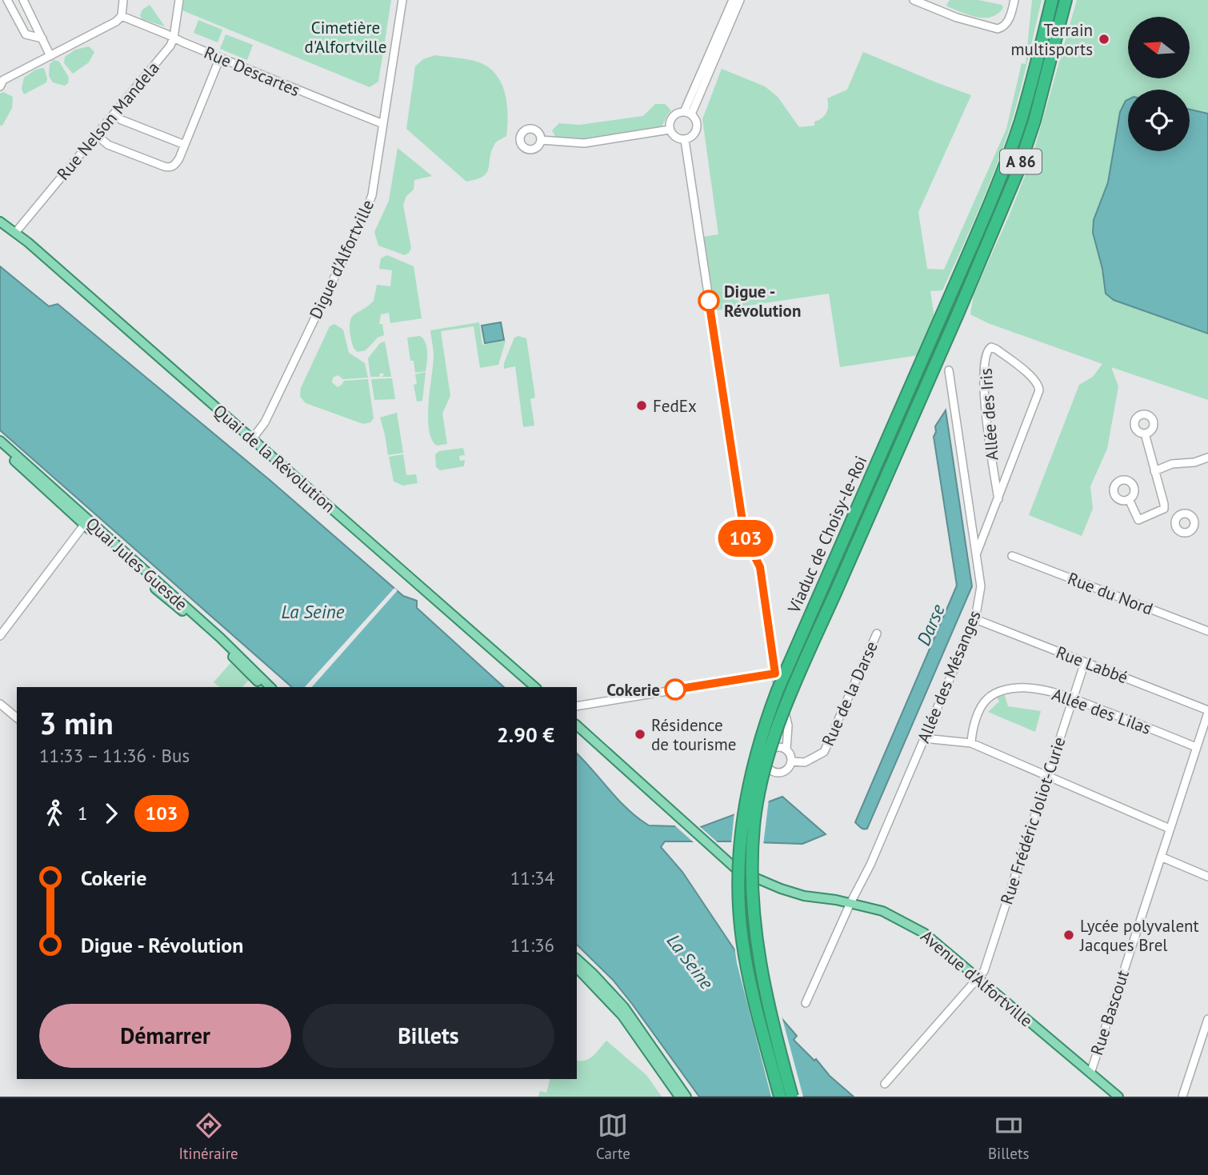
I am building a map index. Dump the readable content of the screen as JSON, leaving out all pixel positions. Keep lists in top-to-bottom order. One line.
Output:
{"streets":{"highway":["A 86","Viaduc de Choisy-le-Roi"],"main road":["Quai de la Révolution","Quai Jules Guesde","Avenue d'Alfortville"],"street":["Rue Descartes","Rue Nelson Mandela","Digue d'Alfortville","Allée des Iris","Rue du Nord","Rue Labbé","Allée des Mésanges","Rue de la Darse","Allée des Lilas","Rue Frédéric Joliot-Curie","Rue Bascout"]},"crossings":[["Rue Descartes","Rue Nelson Mandela"],["Rue Descartes","Digue d'Alfortville"],["Rue Nelson Mandela","Quai de la Révolution"],["Digue d'Alfortville","Quai de la Révolution"],["Allée des Iris","Allée des Mésanges"],["Rue Labbé","Allée des Mésanges"],["Rue Labbé","Rue Frédéric Joliot-Curie"],["Rue Labbé","Rue Bascout"],["Allée des Mésanges","Avenue d'Alfortville"],["Allée des Lilas","Rue Frédéric Joliot-Curie"],["Allée des Lilas","Rue Bascout"],["Rue Frédéric Joliot-Curie","Avenue d'Alfortville"],["Avenue d'Alfortville","Rue Bascout"]],"water":["La Seine","Darse"],"parks":["Cimetière d'Alfortville"],"places":["Terrain multisports","Digue - Révolution","FedEx","Cokerie","Résidence de tourisme","Lycée polyvalent Jacques Brel"],"lines":["bus line 103"],"north":"left","page":{"on_map":"103","heading":["3 min","11:33 – 11:36 · Bus","2.90 €"],"legs":["1","103"],"list":[{"name":"Cokerie","value":"11:34"},{"name":"Digue - Révolution","value":"11:36"}],"buttons":["Démarrer","Billets"],"tabs":["Itinéraire","Carte","Billets"]}}
